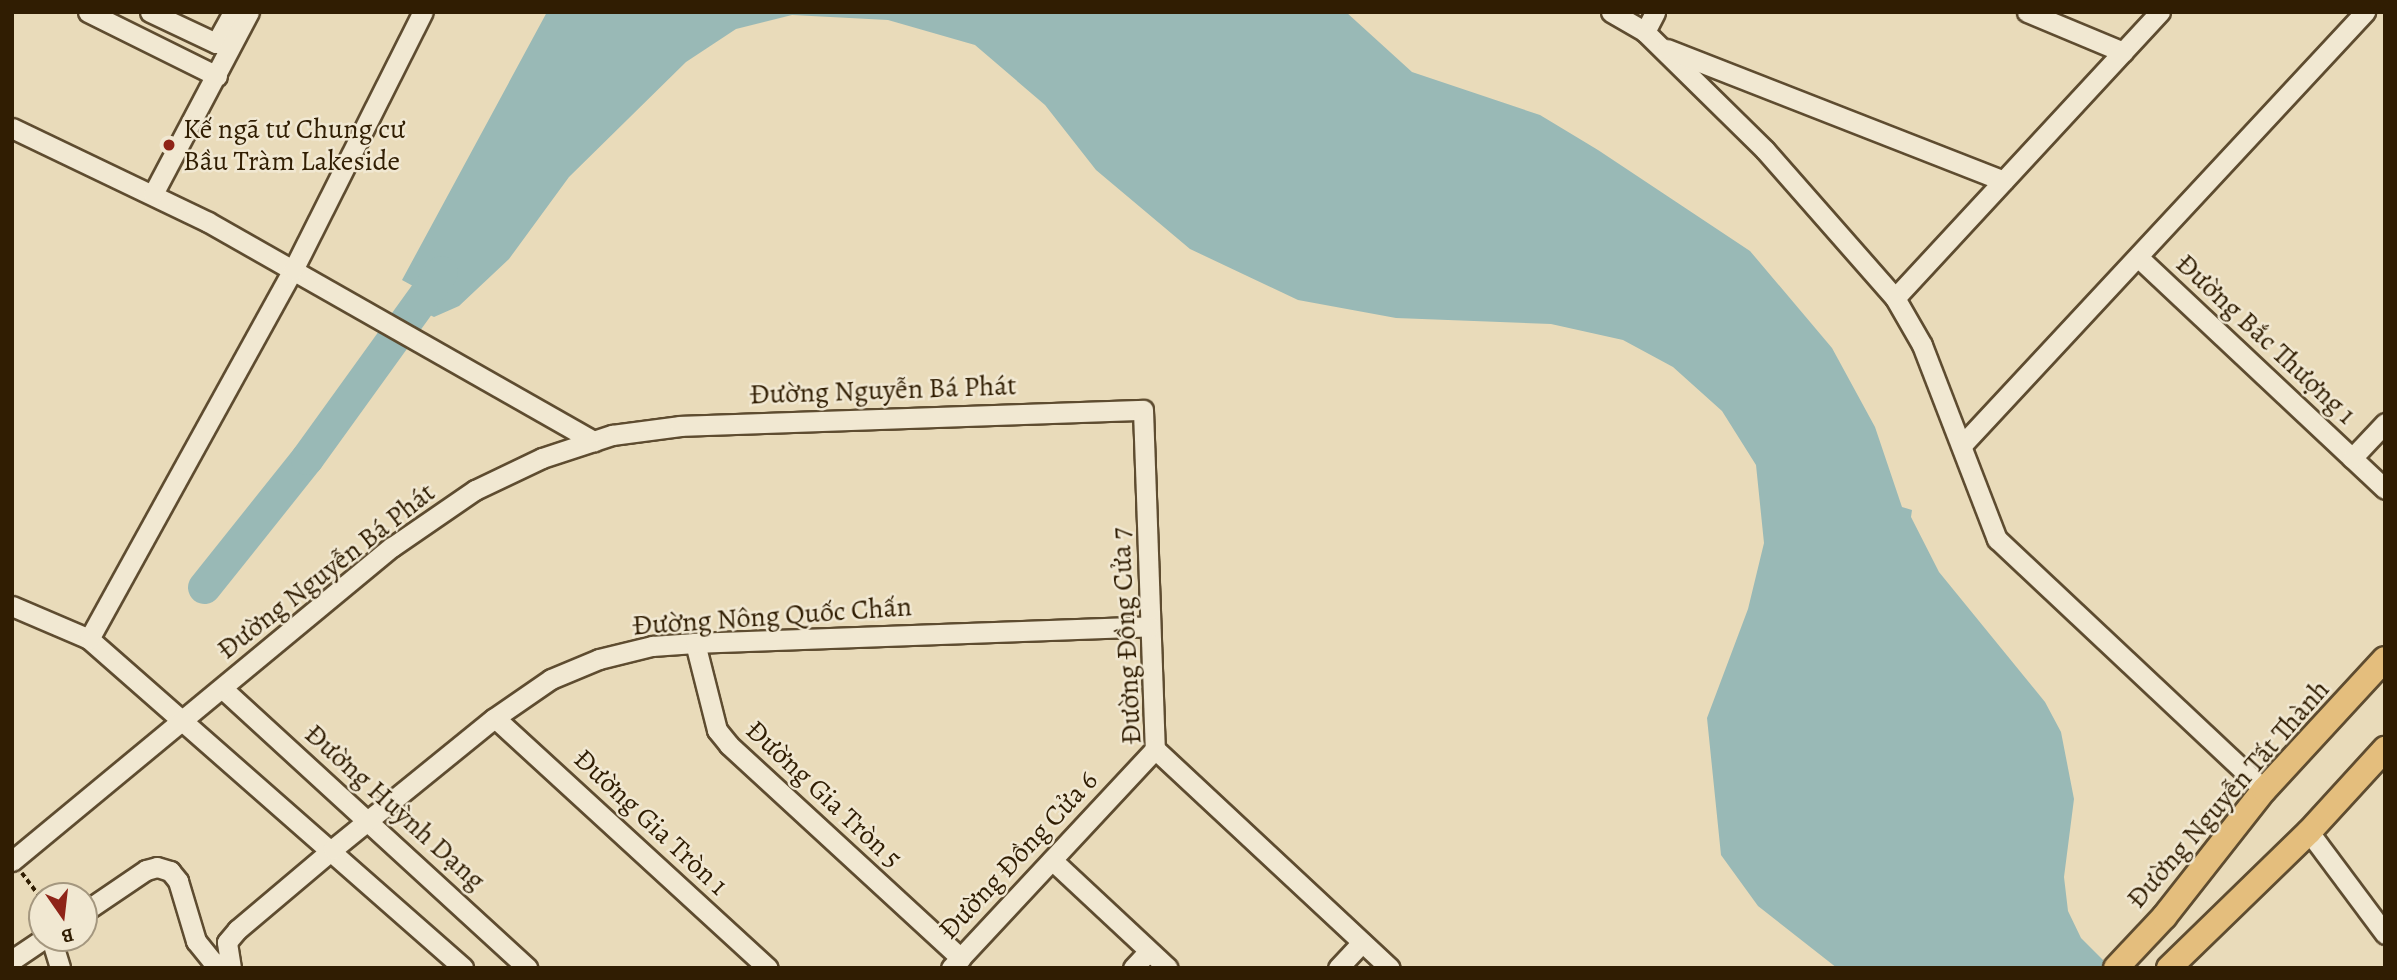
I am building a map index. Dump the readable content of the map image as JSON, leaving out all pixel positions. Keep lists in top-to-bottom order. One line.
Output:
{"streets":{"main road":["Đường Nguyễn Tất Thành"],"street":["Đường Bắc Thượng 1","Đường Nguyễn Bá Phát","Đường Nông Quốc Chấn","Đường Đồng Cửa 7","Đường Gia Tròn 5","Đường Huỳnh Dạng","Đường Gia Tròn 1","Đường Đồng Cửa 6"]},"crossings":[["Đường Nguyễn Bá Phát","Đường Đồng Cửa 7"],["Đường Nguyễn Bá Phát","Đường Huỳnh Dạng"],["Đường Nông Quốc Chấn","Đường Đồng Cửa 7"],["Đường Nông Quốc Chấn","Đường Gia Tròn 5"],["Đường Nông Quốc Chấn","Đường Huỳnh Dạng"],["Đường Nông Quốc Chấn","Đường Gia Tròn 1"],["Đường Đồng Cửa 7","Đường Đồng Cửa 6"],["Đường Gia Tròn 5","Đường Đồng Cửa 6"]],"places":["Kế ngã tư Chung cư Bầu Tràm Lakeside"],"north":"bottom"}
